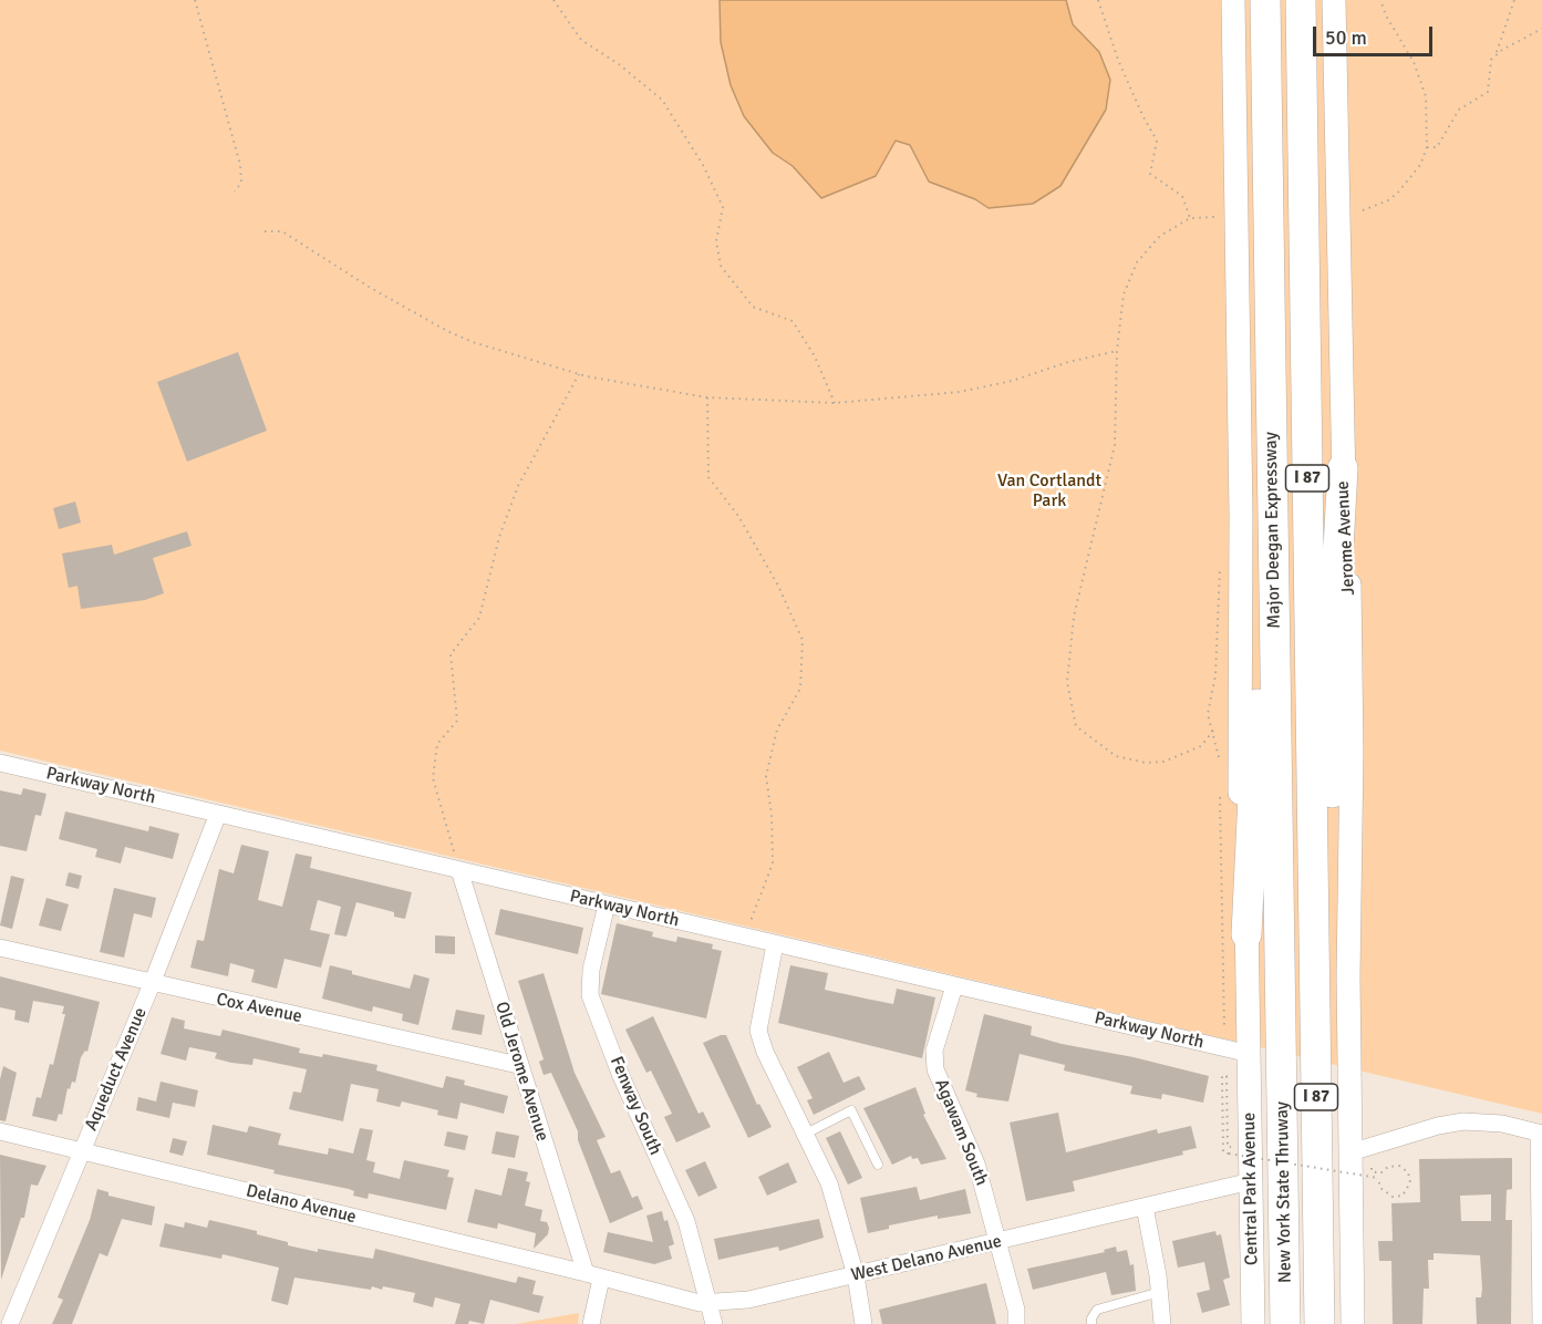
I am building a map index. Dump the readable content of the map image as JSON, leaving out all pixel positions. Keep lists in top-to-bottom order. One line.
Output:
{"streets":{"highway":["I 87","Major Deegan Expressway","New York State Thruway"],"main road":["Jerome Avenue","Central Park Avenue"],"street":["Parkway North","Cox Avenue","Aqueduct Avenue","Old Jerome Avenue","Fenway South","Agawam South","Delano Avenue","West Delano Avenue"]},"crossings":[["Major Deegan Expressway","New York State Thruway"],["Parkway North","Aqueduct Avenue"],["Parkway North","Old Jerome Avenue"],["Parkway North","Fenway South"],["Parkway North","Agawam South"],["Parkway North","Central Park Avenue"],["Cox Avenue","Aqueduct Avenue"],["Cox Avenue","Old Jerome Avenue"],["Aqueduct Avenue","Delano Avenue"],["Old Jerome Avenue","Delano Avenue"],["Old Jerome Avenue","West Delano Avenue"],["Fenway South","West Delano Avenue"],["Agawam South","West Delano Avenue"],["Central Park Avenue","West Delano Avenue"],["Delano Avenue","West Delano Avenue"]],"parks":["Van Cortlandt Park"],"scale_bar":"50 m"}
